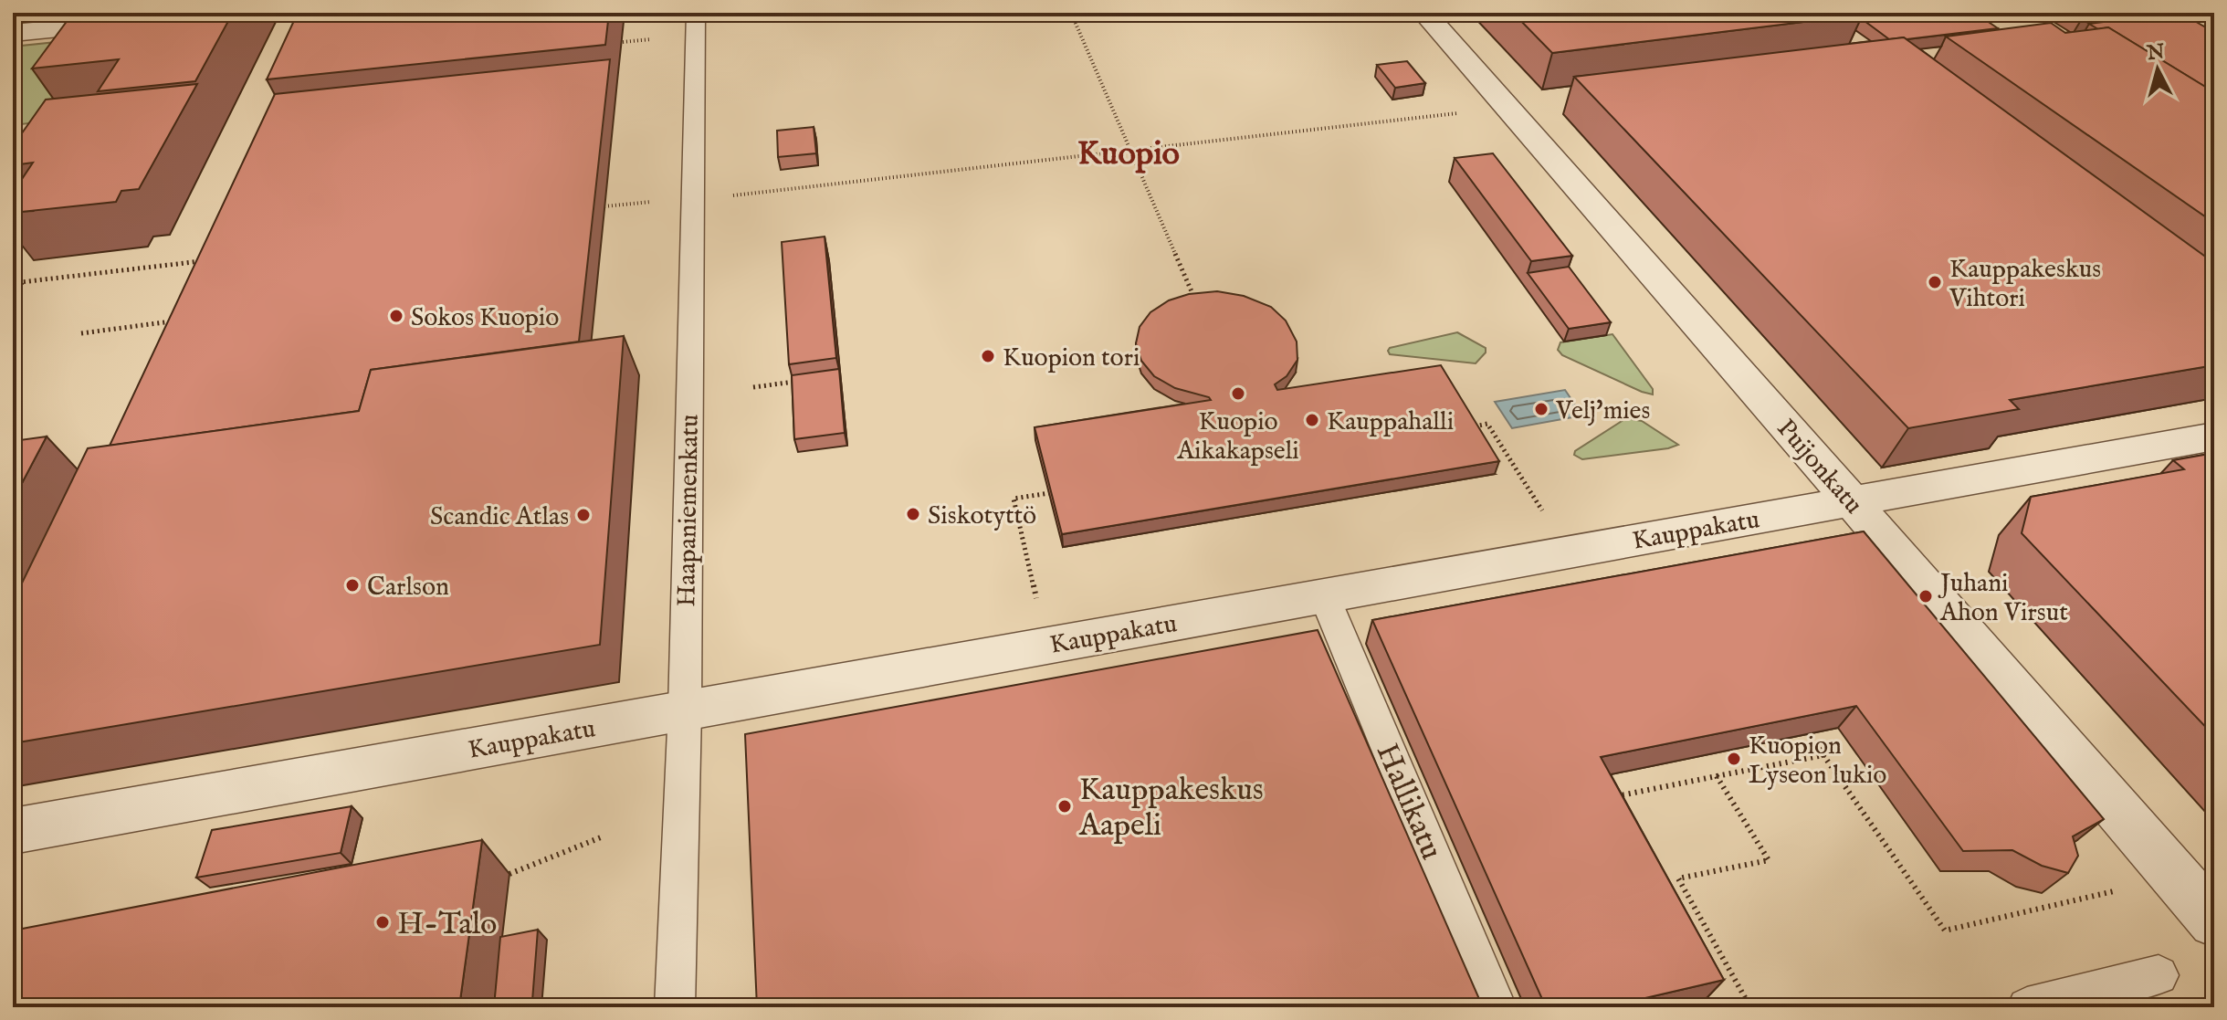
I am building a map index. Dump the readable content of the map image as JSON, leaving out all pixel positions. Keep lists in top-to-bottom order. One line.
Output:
{"streets":{"street":["Puijonkatu","Kauppakatu"],"lane":["Haapaniemenkatu","Hallikatu"]},"crossings":[["Puijonkatu","Kauppakatu"],["Haapaniemenkatu","Kauppakatu"],["Kauppakatu","Hallikatu"]],"districts":["Kuopio"],"places":["Kauppakeskus Vihtori","Sokos Kuopio","Kuopion tori","Kuopio Aikakapseli","Velj'mies","Kauppahalli","Siskotyttö","Scandic Atlas","Carlson","Juhani Ahon Virsut","Kuopion Lyseon lukio","Kauppakeskus Aapeli","H-Talo"],"north":"top"}
